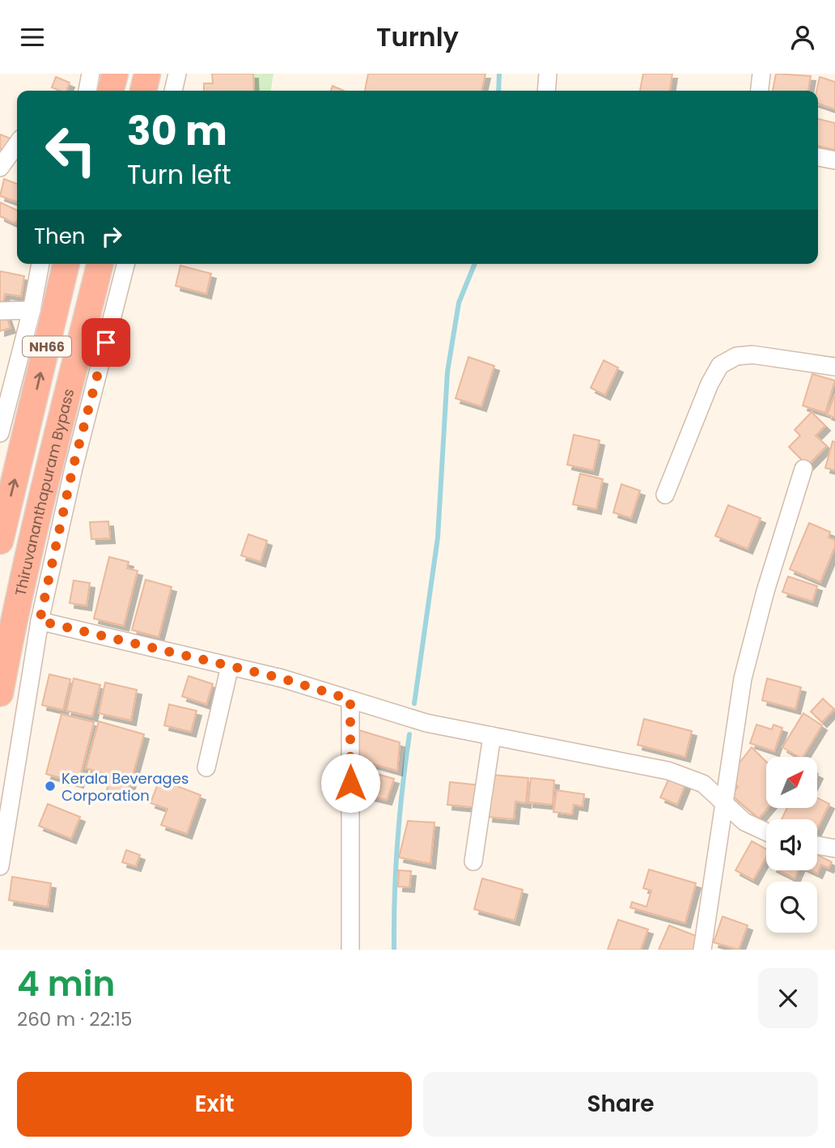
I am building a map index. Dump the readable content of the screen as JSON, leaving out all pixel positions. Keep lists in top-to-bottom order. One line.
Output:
{"streets":{"highway":["NH66","Thiruvananthapuram Bypass"]},"places":["Kerala Beverages Corporation"],"north":"top right","page":{"header":"Turnly","turn":["30 m","Turn left"],"then":"Then","heading":["4 min","260 m · 22:15"],"buttons":["Exit","Share"]}}
